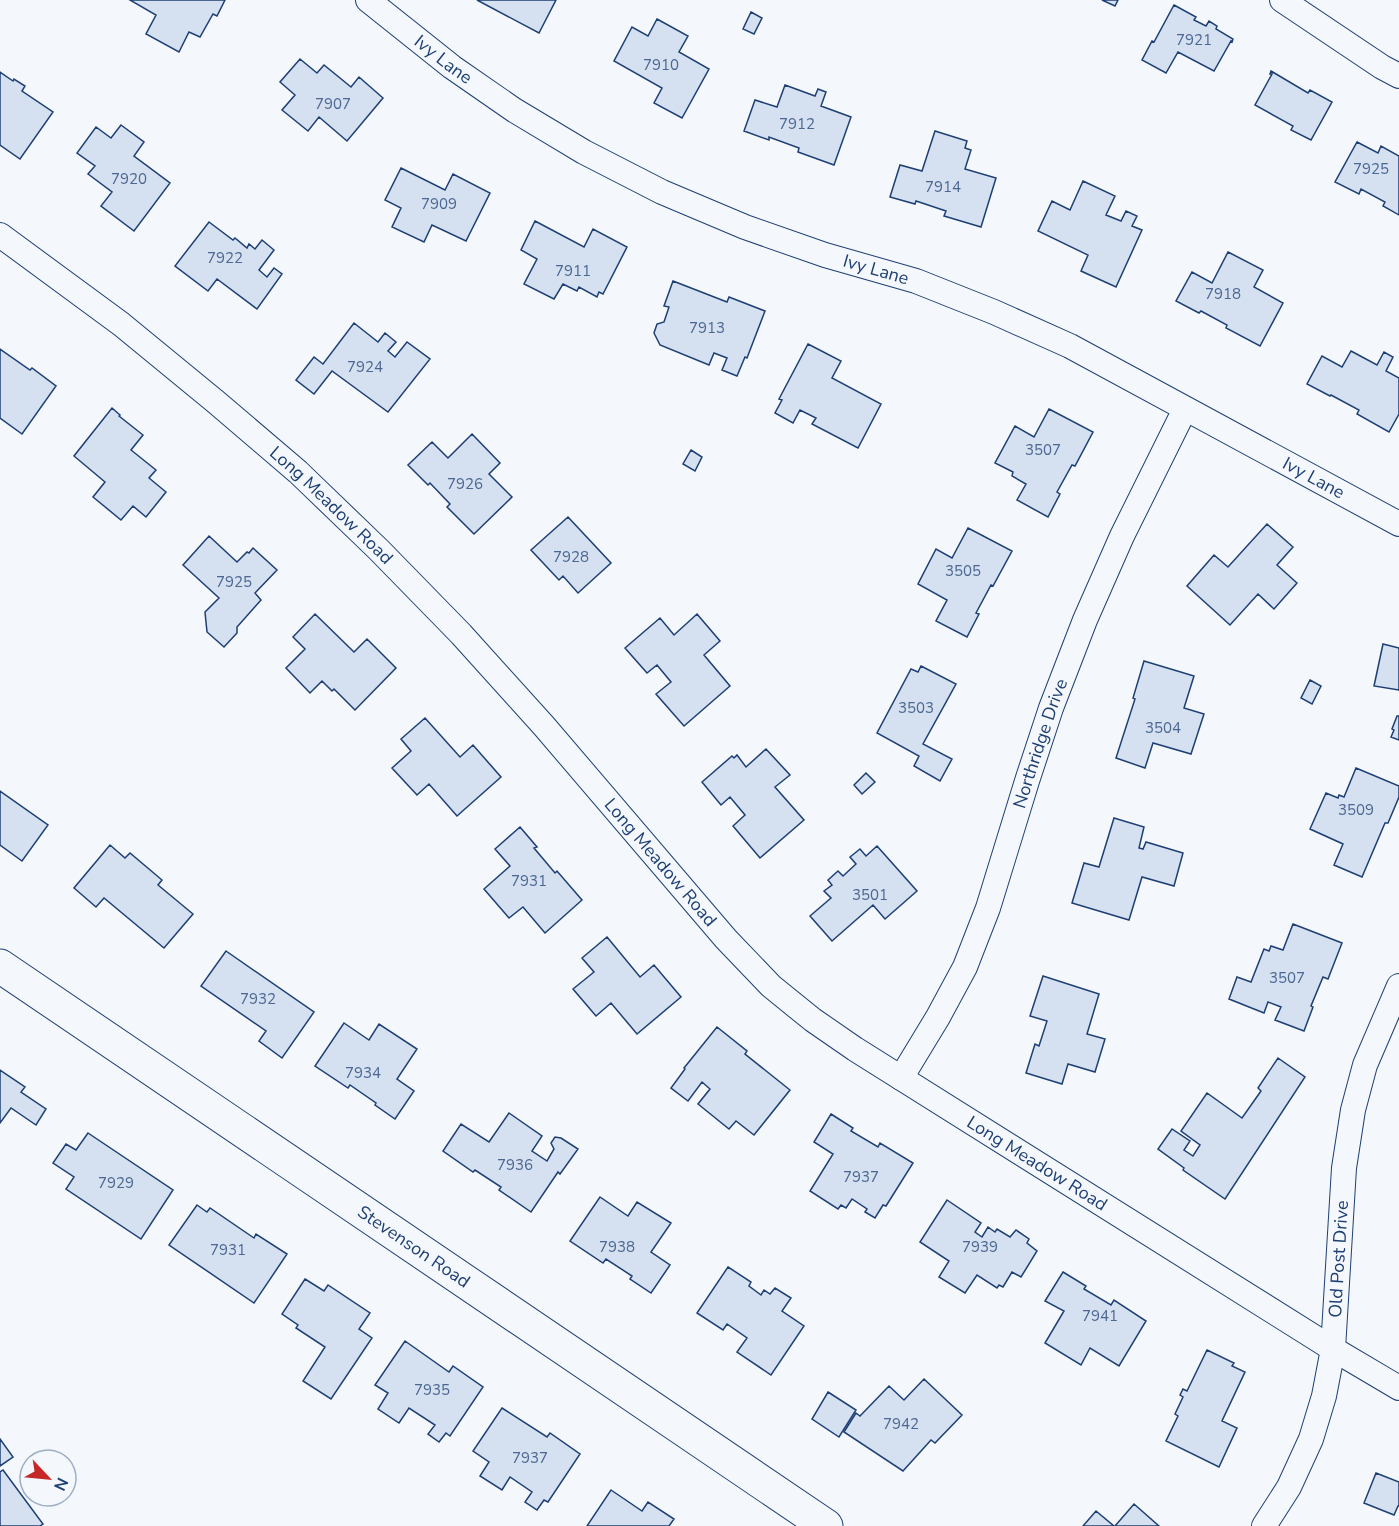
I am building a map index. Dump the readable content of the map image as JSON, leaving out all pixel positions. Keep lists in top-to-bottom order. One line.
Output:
{"streets":{"main road":["Stevenson Road"],"street":["Ivy Lane","Long Meadow Road","Northridge Drive","Old Post Drive"]},"crossings":[["Ivy Lane","Northridge Drive"],["Long Meadow Road","Northridge Drive"],["Long Meadow Road","Old Post Drive"]],"house_numbers":["7921","7910","7907","7912","7925","7920","7914","7909","7922","7911","7918","7913","7924","3507","7926","7928","3505","7925","3503","3504","3509","7931","3501","3507","7932","7934","7936","7937","7929","7938","7939","7931","7941","7935","7942","7937"],"north":"bottom right"}
